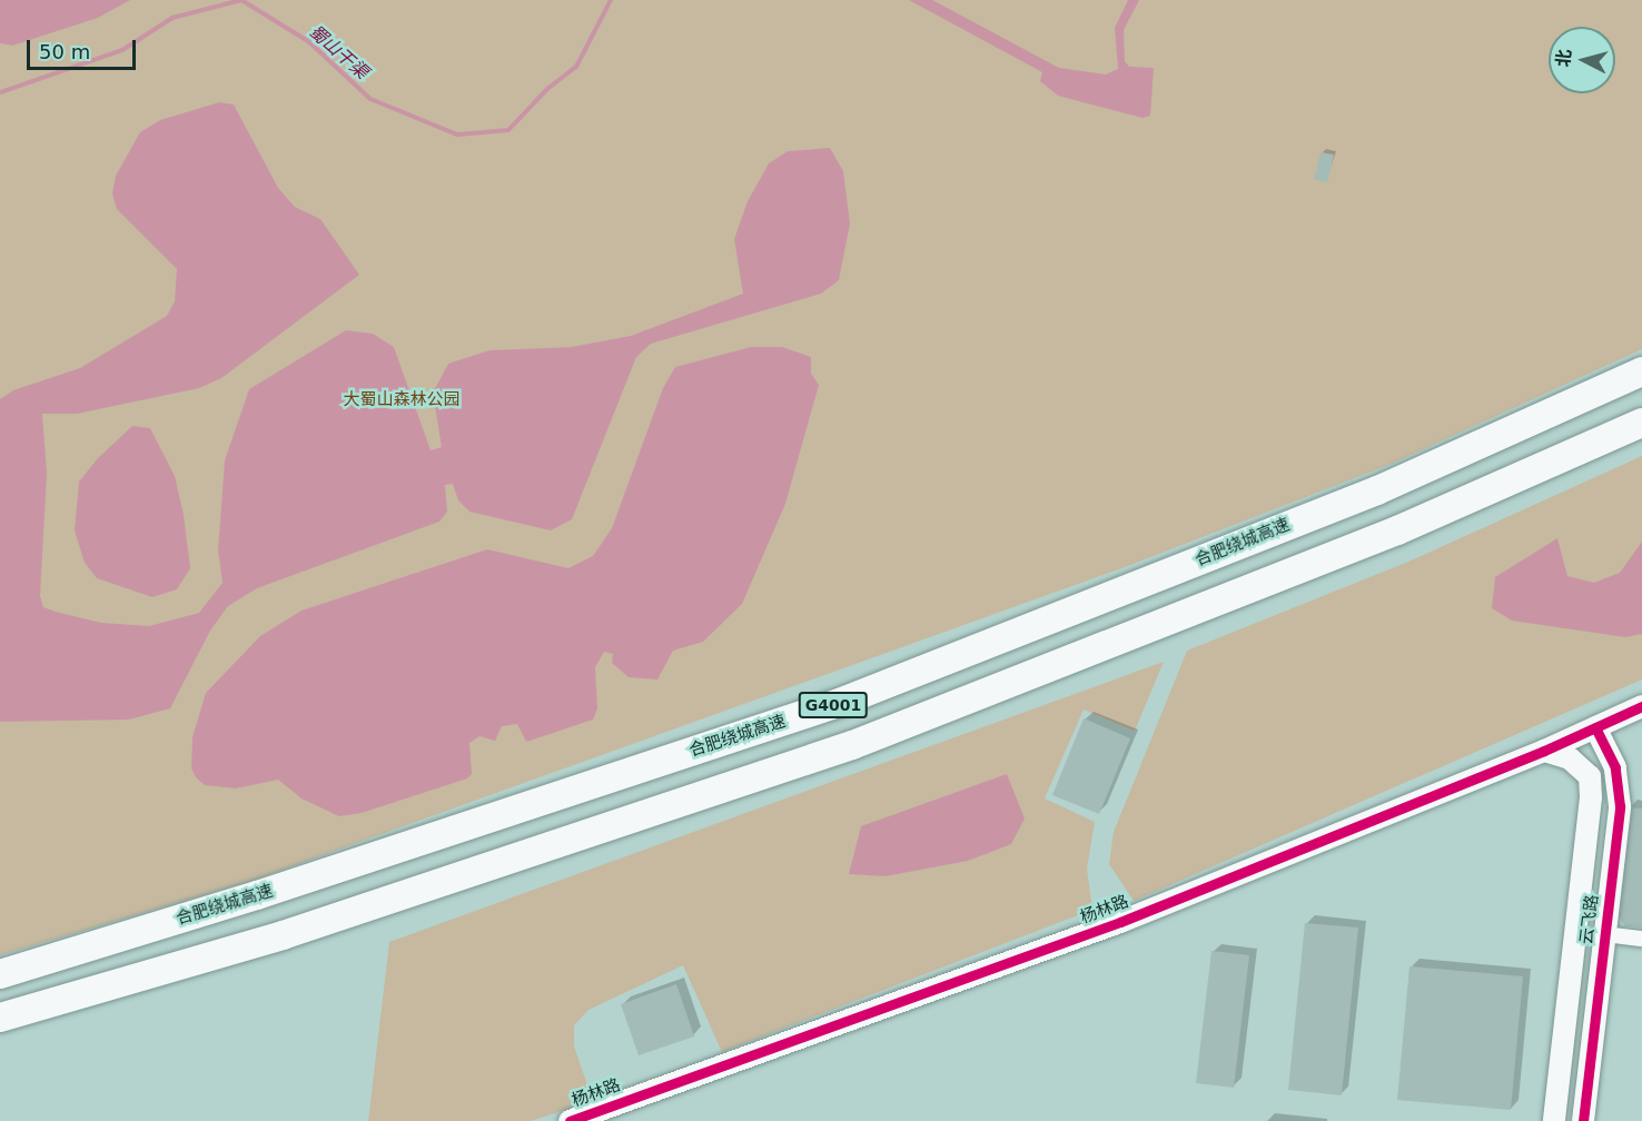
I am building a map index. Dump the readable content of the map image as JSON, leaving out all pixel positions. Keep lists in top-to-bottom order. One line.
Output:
{"streets":{"highway":["合肥绕城高速","G4001"],"street":["杨林路","云飞路"]},"crossings":[["杨林路","云飞路"]],"water":["蜀山干渠"],"parks":["大蜀山森林公园"],"scale_bar":"50 m","north":"left"}
